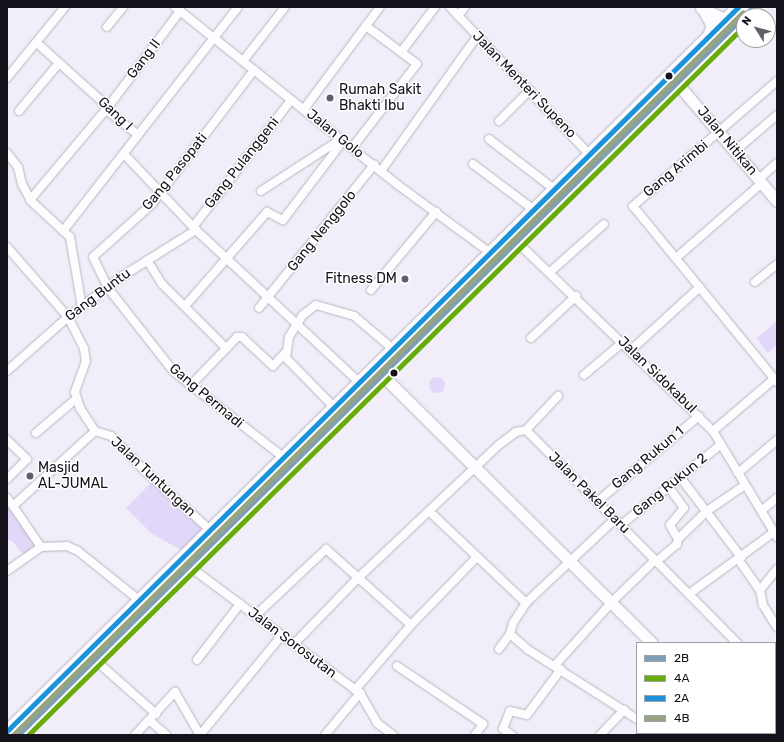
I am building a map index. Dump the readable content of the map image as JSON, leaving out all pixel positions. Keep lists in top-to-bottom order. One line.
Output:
{"streets":{"street":["Gang II","Jalan Menteri Supeno","Gang I","Jalan Golo","Jalan Nitikan","Gang Pulanggeni","Gang Arimbi","Gang Pasopati","Gang Nenggolo","Gang Buntu","Jalan Sidokabul","Gang Permadi","Gang Rukun 1","Jalan Tuntungan","Gang Rukun 2","Jalan Pakel Baru","Jalan Sorosutan"]},"crossings":[["Gang II","Gang I"],["Gang II","Jalan Golo"],["Jalan Menteri Supeno","Gang Nenggolo"],["Gang I","Jalan Golo"],["Jalan Golo","Gang Pulanggeni"],["Jalan Golo","Gang Pasopati"],["Jalan Golo","Gang Nenggolo"],["Jalan Nitikan","Gang Arimbi"],["Gang Pulanggeni","Gang Buntu"],["Gang Pasopati","Gang Buntu"],["Gang Pasopati","Gang Permadi"],["Gang Buntu","Gang Permadi"],["Jalan Sidokabul","Gang Rukun 1"],["Jalan Sidokabul","Gang Rukun 2"],["Gang Rukun 1","Jalan Pakel Baru"],["Gang Rukun 2","Jalan Pakel Baru"]],"places":["Rumah Sakit Bhakti Ibu","Fitness DM","Masjid AL-JUMAL"],"lines":["transit line 2B","transit line 2A","transit line 4B","transit line 4A"],"legend":["2B","4A","2A","4B"],"north":"top left"}
